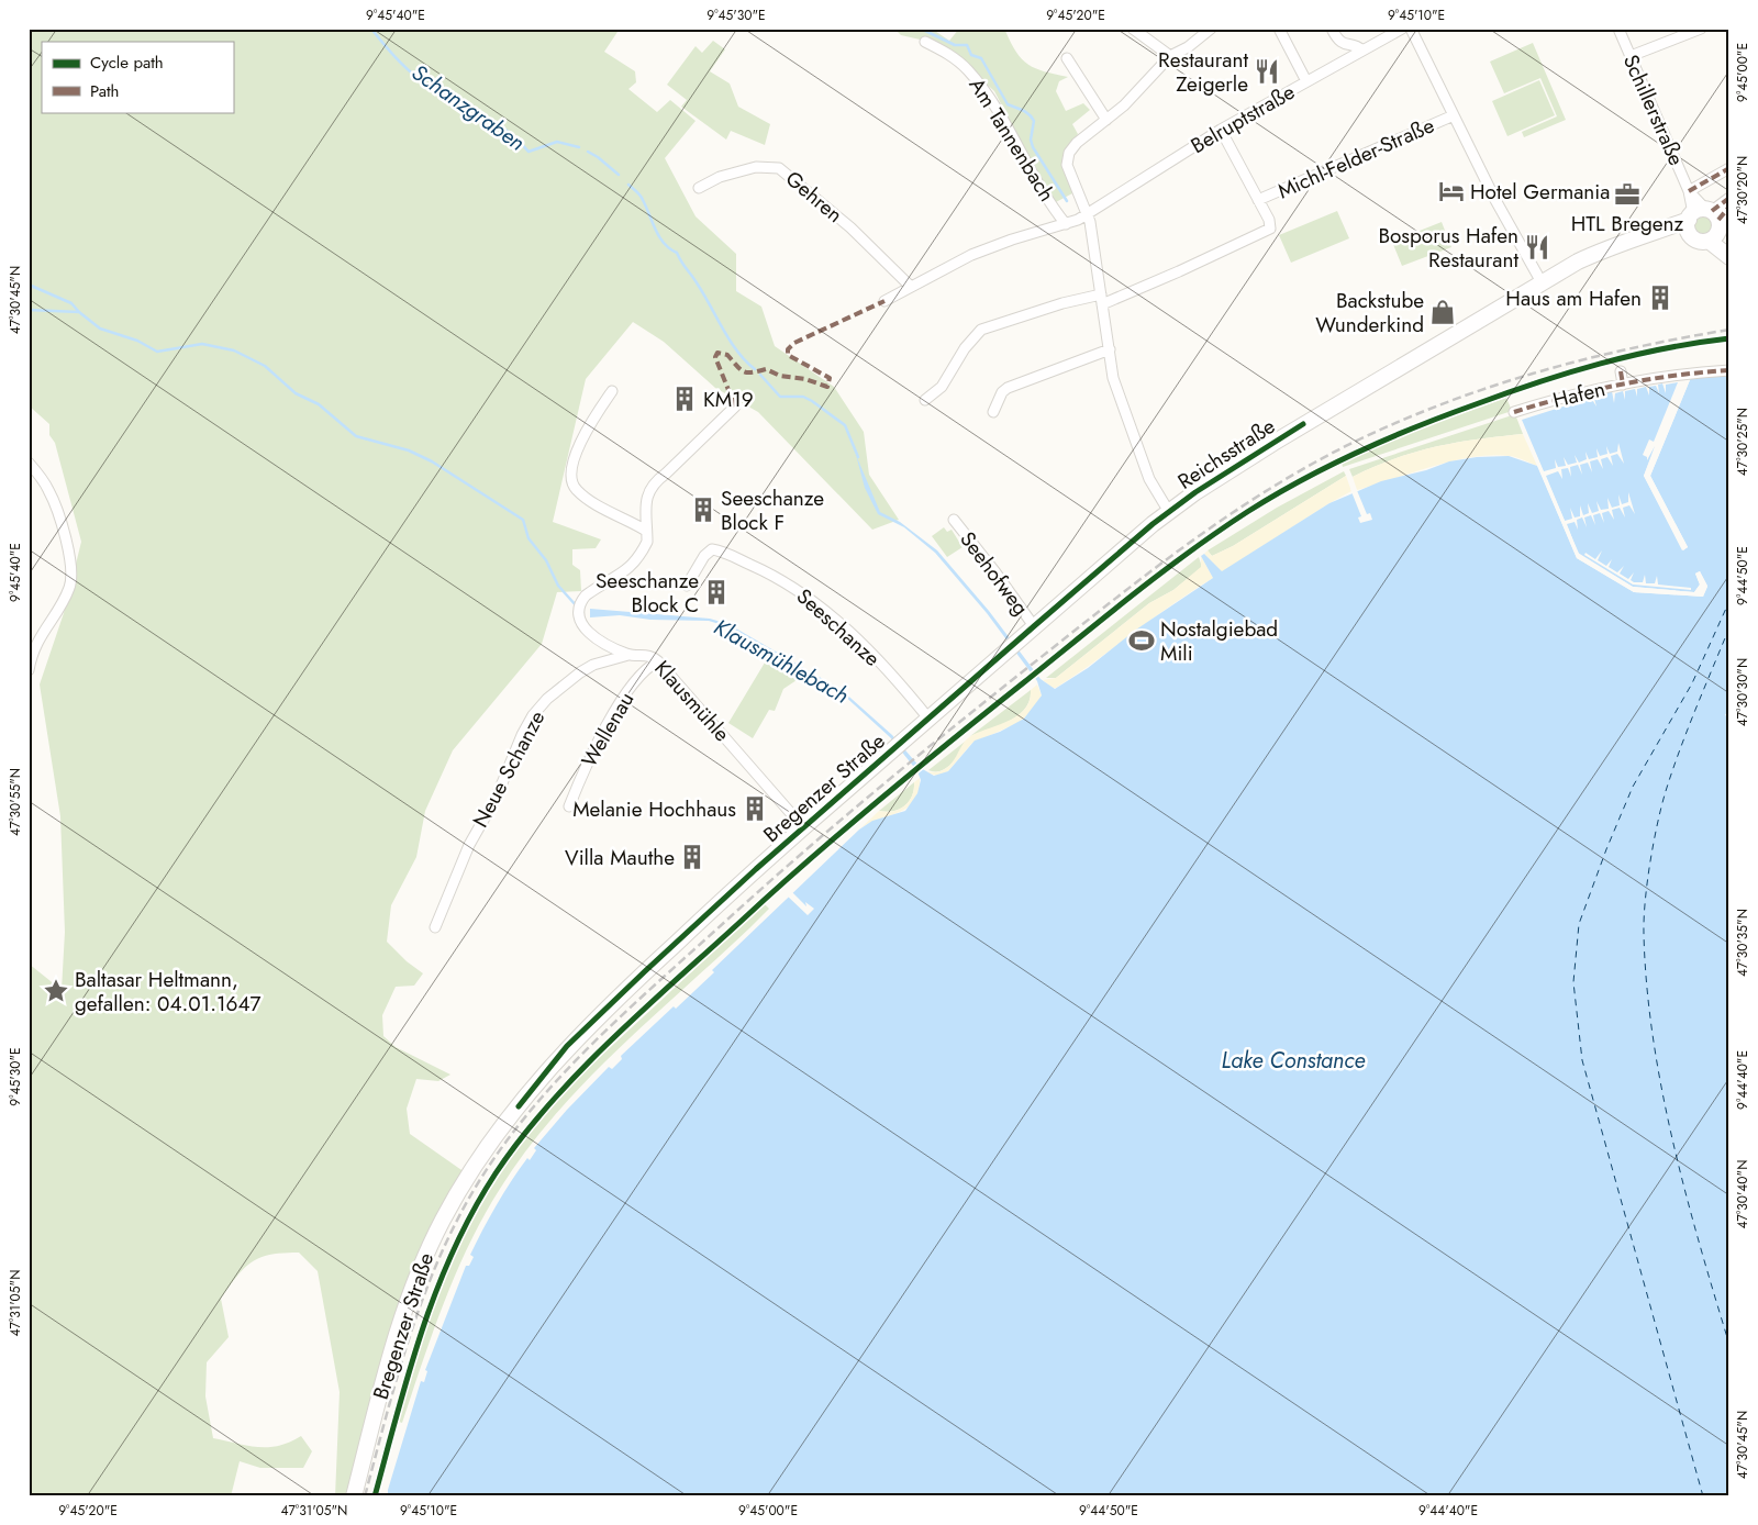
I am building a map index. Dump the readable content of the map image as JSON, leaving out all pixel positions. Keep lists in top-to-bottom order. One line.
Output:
{"streets":{"main road":["Reichsstraße","Bregenzer Straße"],"street":["Schillerstraße","Belruptstraße","Am Tannenbach","Michl-Felder-Straße","Gehren","Hafen","Seehofweg","Seeschanze","Klausmühle","Wellenau","Neue Schanze"]},"crossings":[["Schillerstraße","Reichsstraße"],["Belruptstraße","Michl-Felder-Straße"],["Reichsstraße","Bregenzer Straße"],["Seehofweg","Bregenzer Straße"],["Seeschanze","Bregenzer Straße"],["Klausmühle","Wellenau"],["Klausmühle","Neue Schanze"],["Klausmühle","Bregenzer Straße"]],"water":["Schanzgraben","Klausmühlebach","Lake Constance"],"places":{"restaurant":["Restaurant Zeigerle","Bosporus Hafen Restaurant"],"hotel":["Hotel Germania"],"office":["HTL Bregenz"],"building":["Haus am Hafen","KM19","Seeschanze Block F","Seeschanze Block C","Melanie Hochhaus","Villa Mauthe"],"shop":["Backstube Wunderkind"],"sports":["Nostalgiebad Mili"],"place":["Baltasar Heltmann, gefallen: 04.01.1647"]},"legend":["Cycle path","Path"],"coordinates":["9°45'40\"E","9°45'30\"E","9°45'20\"E","9°45'10\"E","9°45'00\"E","47°30'20\"N","47°30'45\"N","47°30'25\"N","9°44'50\"E","47°30'30\"N","47°30'55\"N","47°30'35\"N","9°44'40\"E","47°30'40\"N","47°31'05\"N"]}
